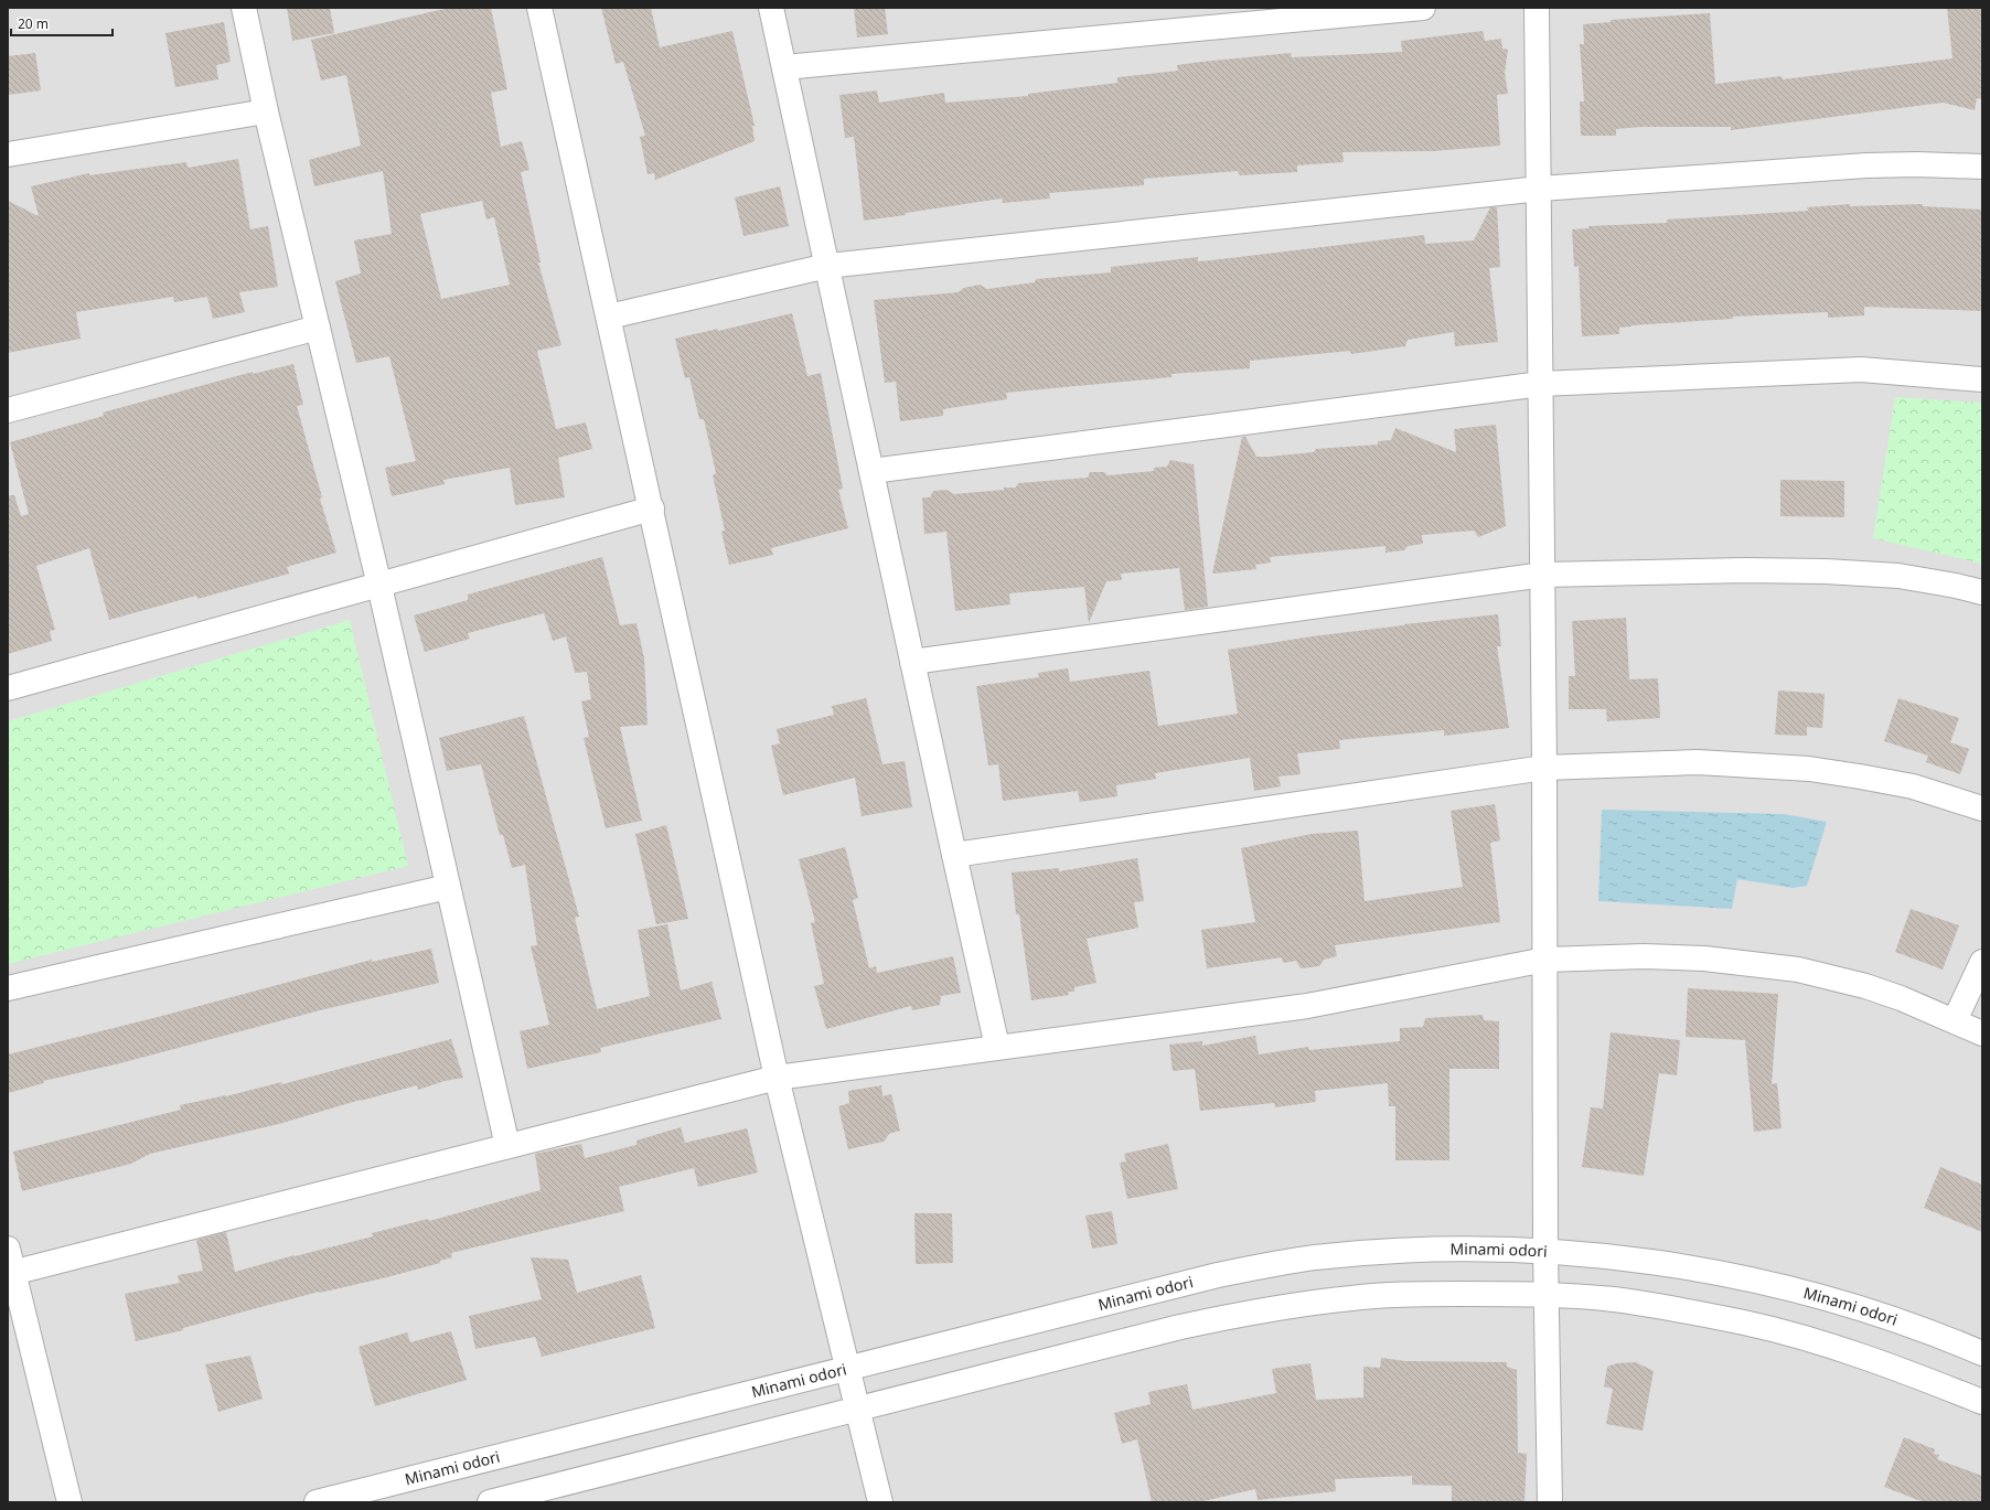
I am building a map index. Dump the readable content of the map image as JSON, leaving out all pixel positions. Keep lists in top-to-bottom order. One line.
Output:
{"streets":{"street":["Minami odori"]},"scale_bar":"20 m"}
